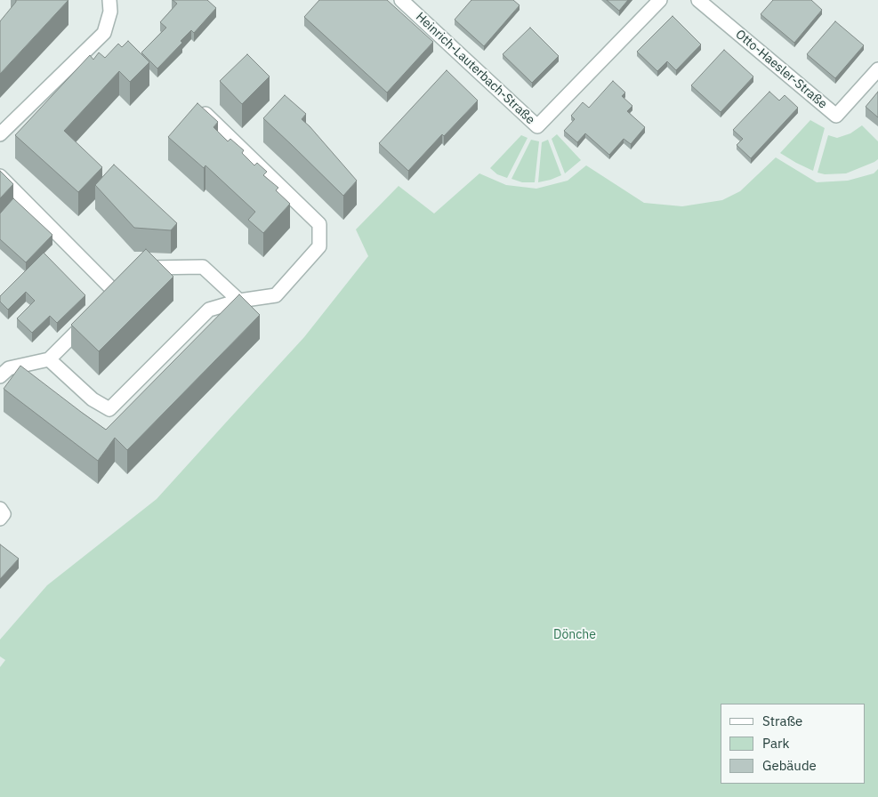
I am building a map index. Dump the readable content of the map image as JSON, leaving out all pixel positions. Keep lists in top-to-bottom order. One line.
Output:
{"streets":{"street":["Heinrich-Lauterbach-Straße","Otto-Haesler-Straße"]},"parks":["Dönche"],"legend":["Straße","Park","Gebäude"]}
